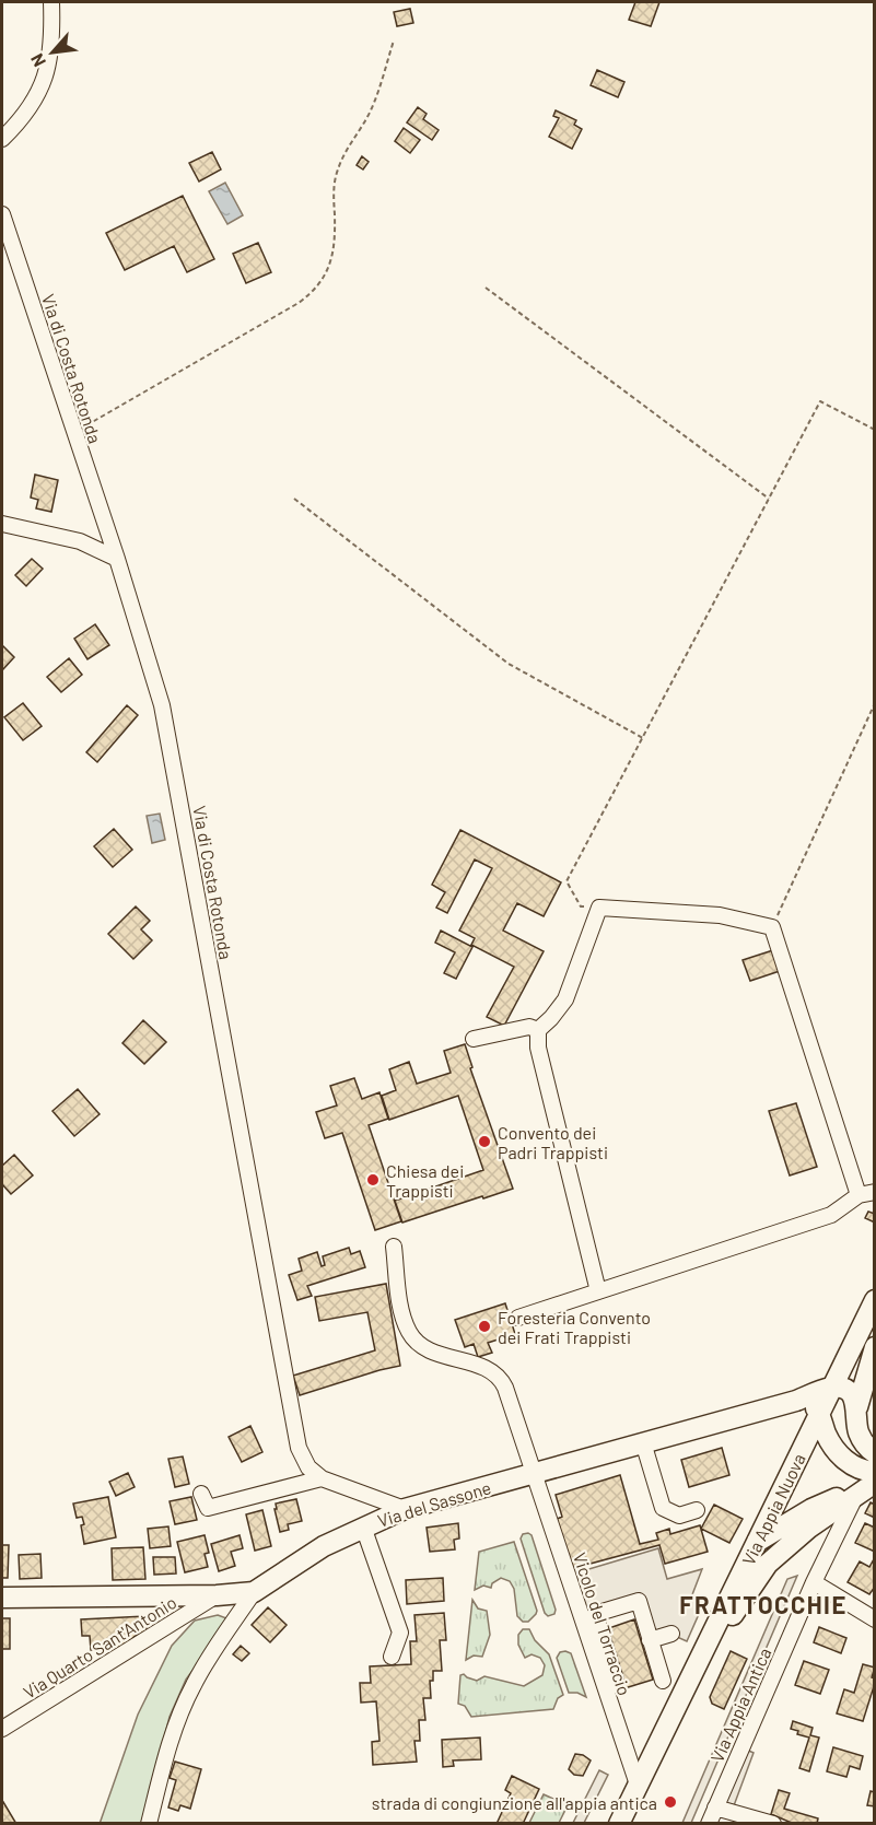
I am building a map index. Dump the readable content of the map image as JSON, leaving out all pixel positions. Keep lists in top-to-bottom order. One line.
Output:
{"streets":{"main road":["Via del Sassone","Via Appia Nuova"],"street":["Via di Costa Rotonda","Vicolo del Torraccio","Via Quarto Sant'Antonio","Via Appia Antica"]},"crossings":[["Via del Sassone","Via Appia Nuova"],["Via del Sassone","Vicolo del Torraccio"],["Via del Sassone","Via Quarto Sant'Antonio"],["Via Appia Nuova","Vicolo del Torraccio"]],"districts":["FRATTOCCHIE"],"places":["Convento dei Padri Trappisti","Chiesa dei Trappisti","Foresteria Convento dei Frati Trappisti","strada di congiunzione all'appia antica"],"north":"bottom left"}
